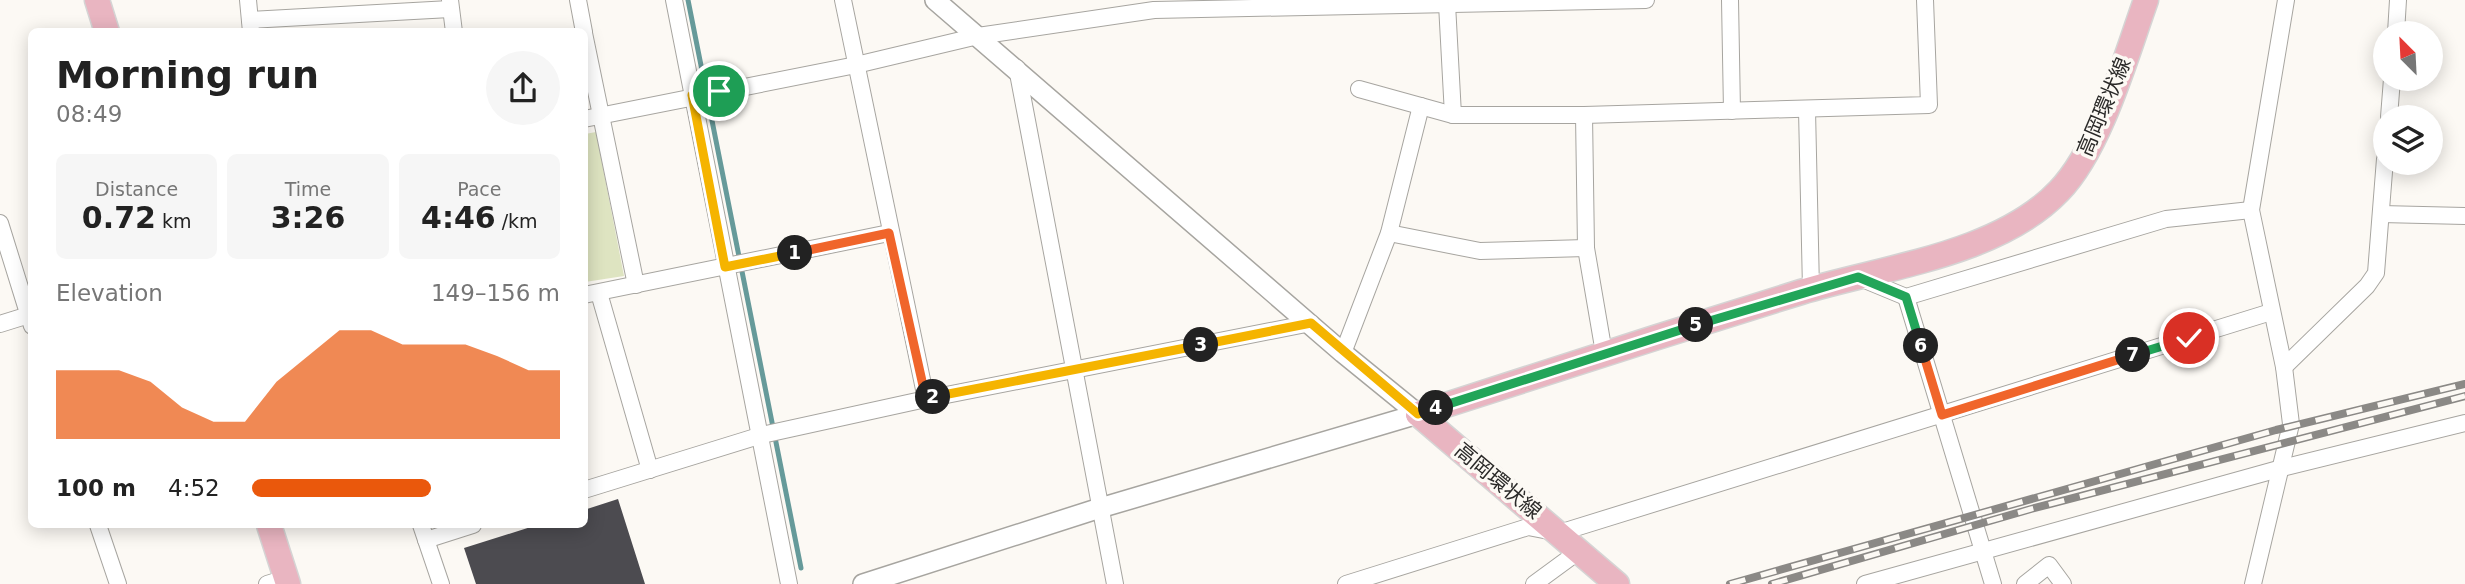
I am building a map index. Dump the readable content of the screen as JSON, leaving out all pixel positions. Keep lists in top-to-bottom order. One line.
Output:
{"streets":{"main road":["高岡環状線"]},"north":"top left","page":{"heading":["Morning run","08:49"],"stats":[["Distance","0.72 km"],["Time","3:26"],["Pace","4:46 /km"]],"pins":["1","5","3","6","7","2","4"],"chart":["Elevation","149–156 m"],"list":[{"name":"100 m","note":"4:52"}]}}
